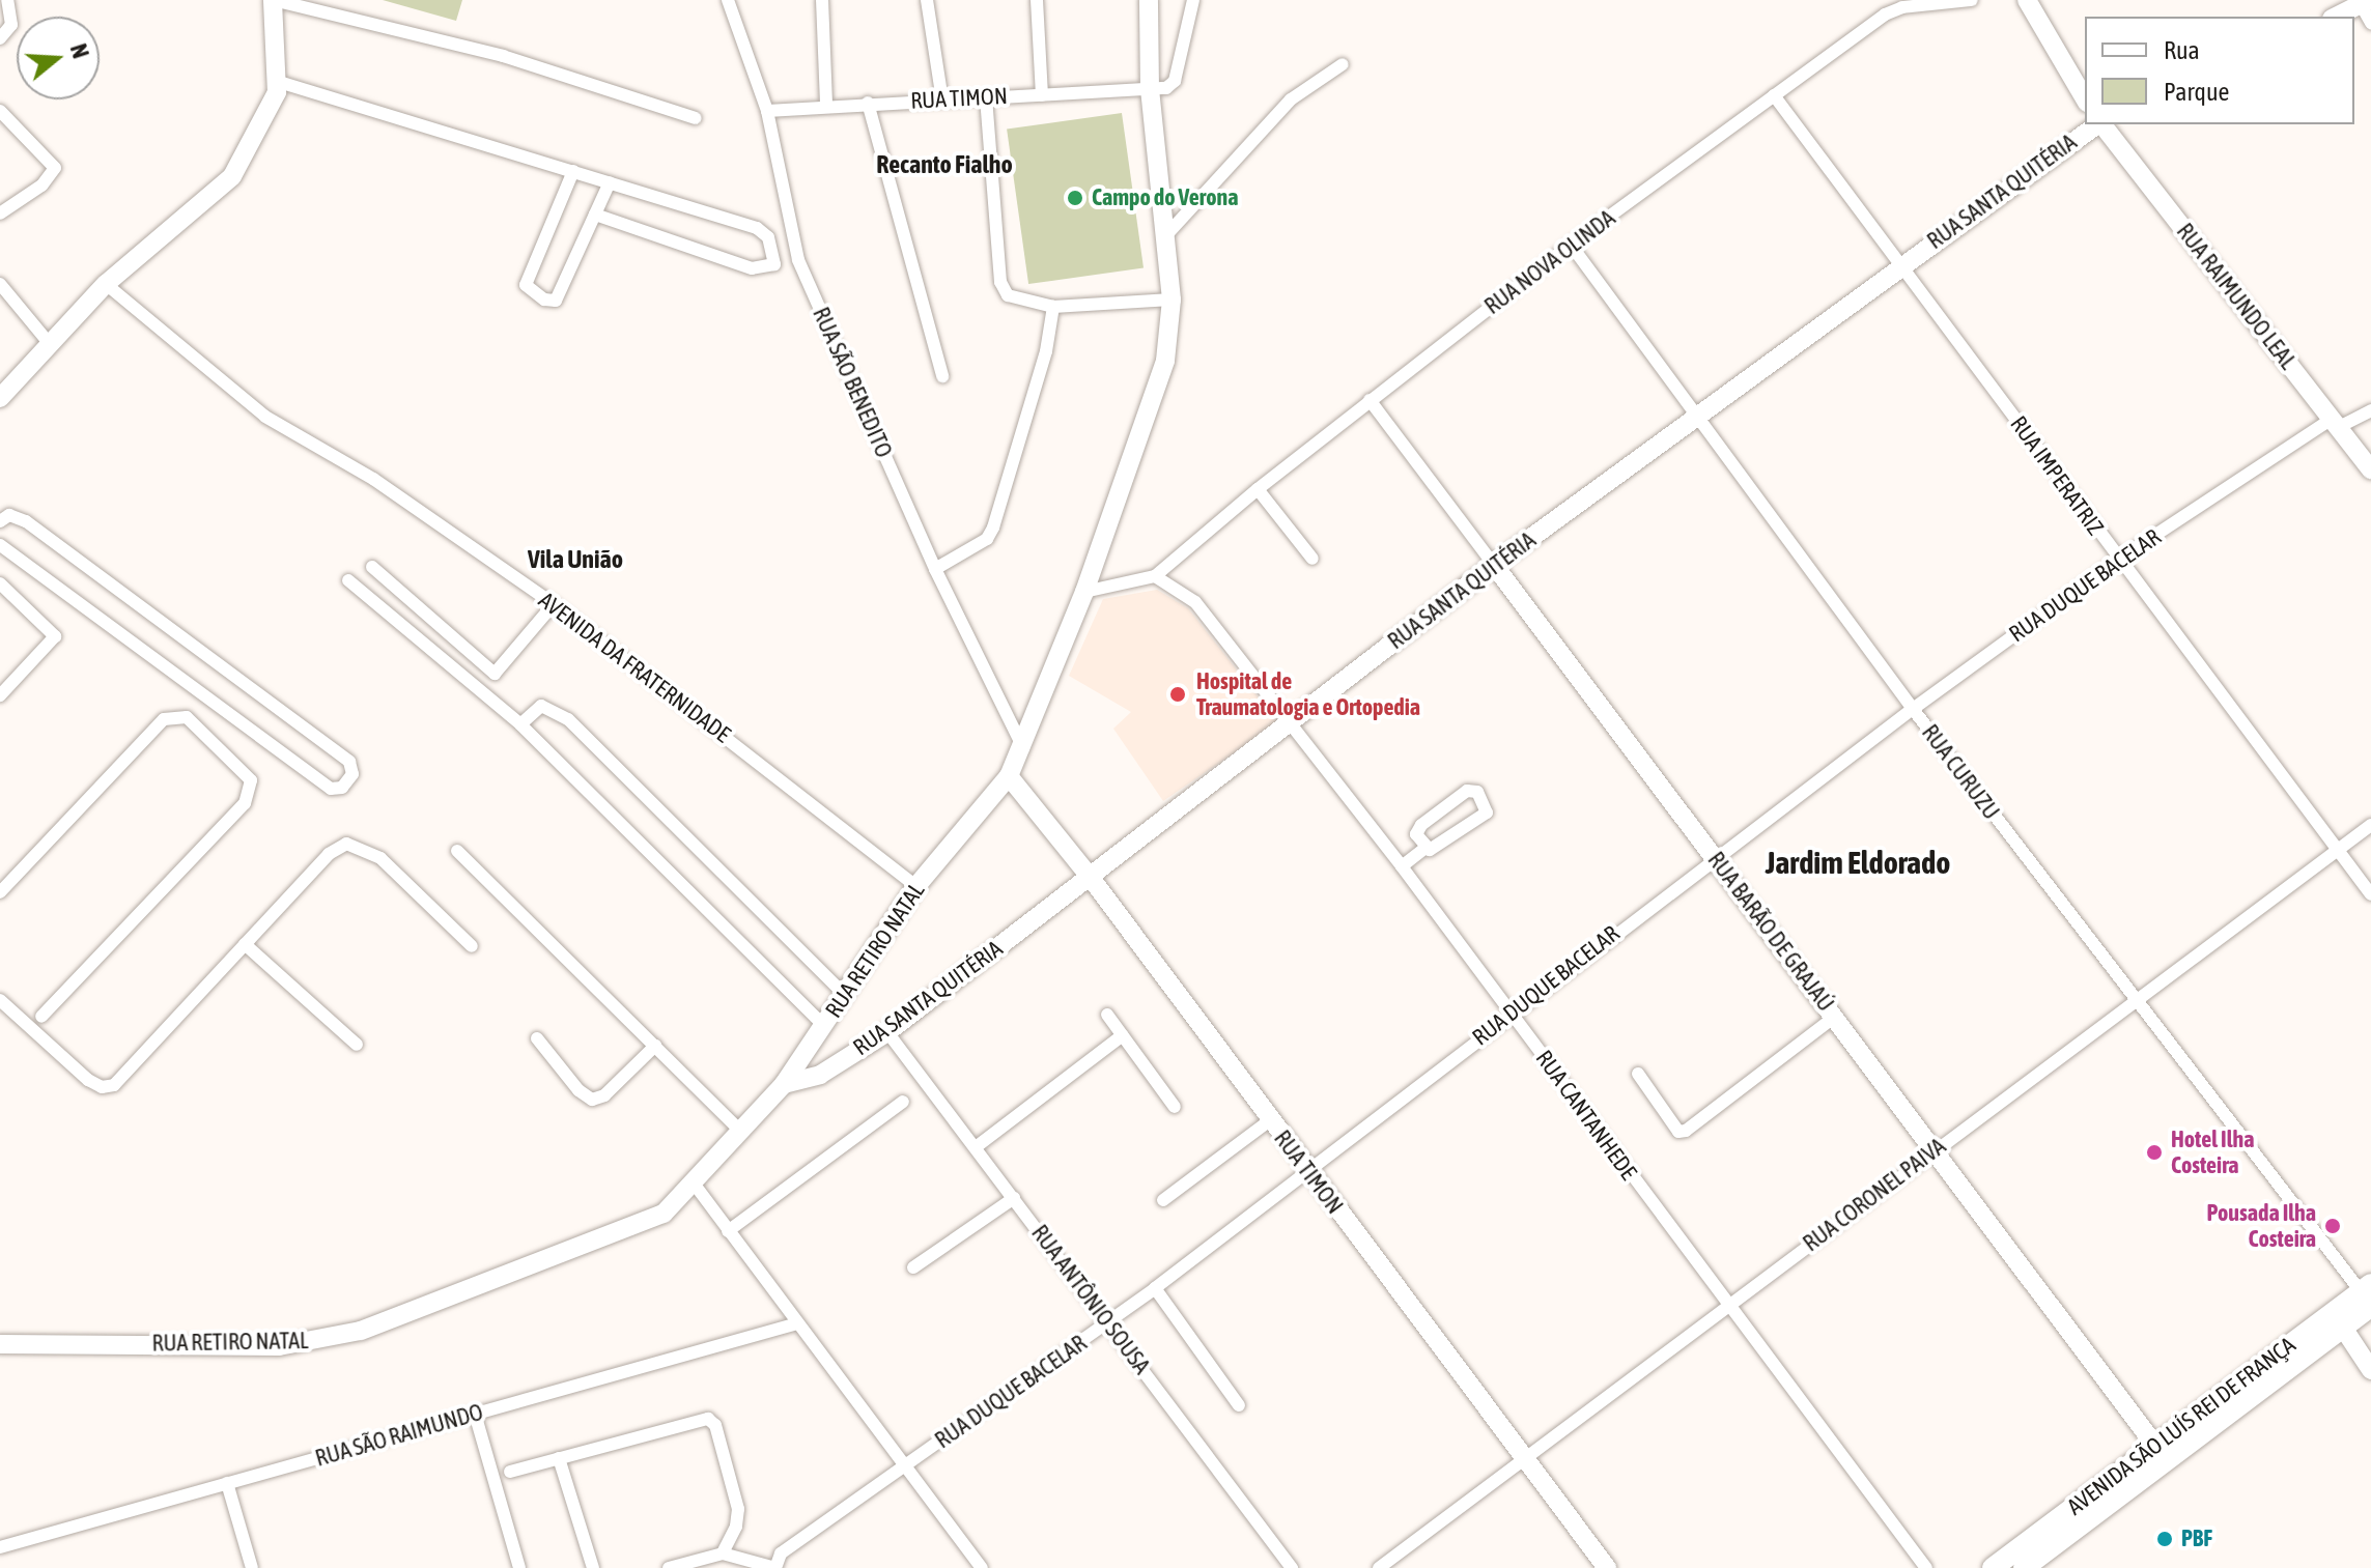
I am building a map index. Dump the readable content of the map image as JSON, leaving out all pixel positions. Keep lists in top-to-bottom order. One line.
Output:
{"streets":{"main road":["AVENIDA SÃO LUÍS REI DE FRANÇA"],"street":["RUA TIMON","RUA SANTA QUITÉRIA","RUA NOVA OLINDA","RUA RAIMUNDO LEAL","RUA SÃO BENEDITO","RUA IMPERATRIZ","RUA DUQUE BACELAR","AVENIDA DA FRATERNIDADE","RUA CURUZU","RUA BARÃO DE GRAJAÚ","RUA RETIRO NATAL","RUA CANTANHEDE","RUA CORONEL PAIVA","RUA ANTÔNIO SOUSA","RUA SÃO RAIMUNDO"]},"crossings":[["RUA TIMON","RUA SANTA QUITÉRIA"],["RUA TIMON","RUA SÃO BENEDITO"],["RUA TIMON","RUA DUQUE BACELAR"],["RUA TIMON","RUA RETIRO NATAL"],["RUA TIMON","RUA CORONEL PAIVA"],["RUA SANTA QUITÉRIA","RUA RAIMUNDO LEAL"],["RUA SANTA QUITÉRIA","RUA IMPERATRIZ"],["RUA SANTA QUITÉRIA","RUA CURUZU"],["RUA SANTA QUITÉRIA","RUA BARÃO DE GRAJAÚ"],["RUA SANTA QUITÉRIA","RUA RETIRO NATAL"],["RUA SANTA QUITÉRIA","RUA CANTANHEDE"],["RUA SANTA QUITÉRIA","RUA ANTÔNIO SOUSA"],["RUA NOVA OLINDA","RUA IMPERATRIZ"],["RUA NOVA OLINDA","RUA CURUZU"],["RUA NOVA OLINDA","RUA BARÃO DE GRAJAÚ"],["RUA NOVA OLINDA","RUA CANTANHEDE"],["RUA RAIMUNDO LEAL","RUA DUQUE BACELAR"],["RUA SÃO BENEDITO","RUA RETIRO NATAL"],["RUA IMPERATRIZ","RUA DUQUE BACELAR"],["RUA IMPERATRIZ","RUA CORONEL PAIVA"],["RUA DUQUE BACELAR","RUA CURUZU"],["RUA DUQUE BACELAR","RUA BARÃO DE GRAJAÚ"],["RUA DUQUE BACELAR","RUA CANTANHEDE"],["RUA DUQUE BACELAR","RUA ANTÔNIO SOUSA"],["AVENIDA DA FRATERNIDADE","RUA RETIRO NATAL"],["RUA CURUZU","RUA CORONEL PAIVA"],["RUA CURUZU","AVENIDA SÃO LUÍS REI DE FRANÇA"],["RUA BARÃO DE GRAJAÚ","RUA CORONEL PAIVA"],["RUA BARÃO DE GRAJAÚ","AVENIDA SÃO LUÍS REI DE FRANÇA"],["RUA CANTANHEDE","RUA CORONEL PAIVA"]],"districts":["Recanto Fialho","Vila União","Jardim Eldorado"],"places":["Campo do Verona","Hospital de Traumatologia e Ortopedia","Hotel Ilha Costeira","Pousada Ilha Costeira","PBF"],"legend":["Rua","Parque"],"north":"right"}
